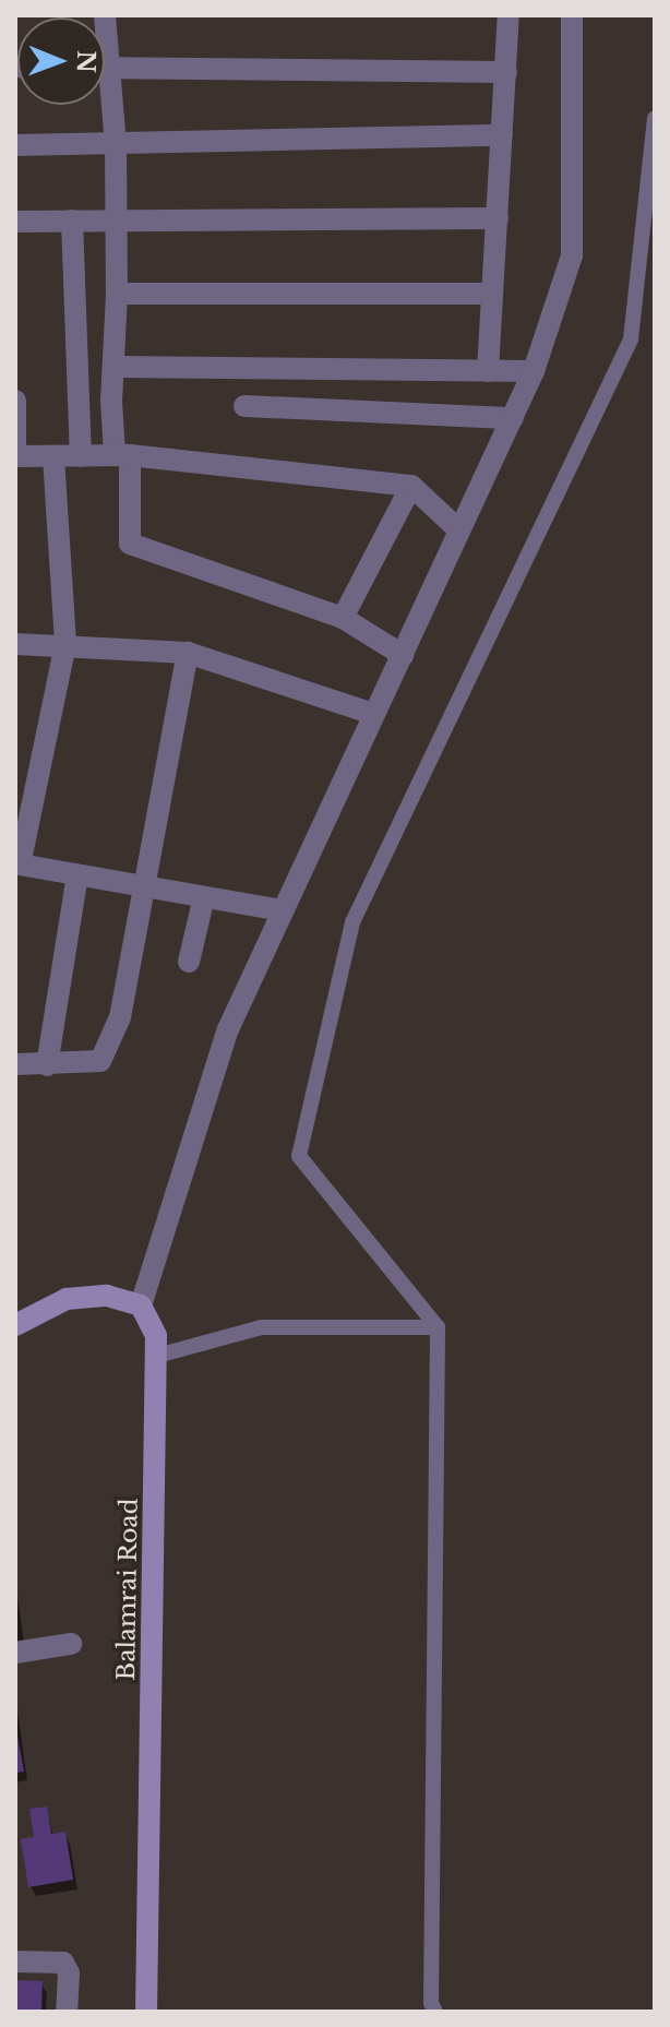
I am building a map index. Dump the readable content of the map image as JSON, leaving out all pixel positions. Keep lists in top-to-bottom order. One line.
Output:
{"streets":{"street":["Balamrai Road"]},"north":"right"}
